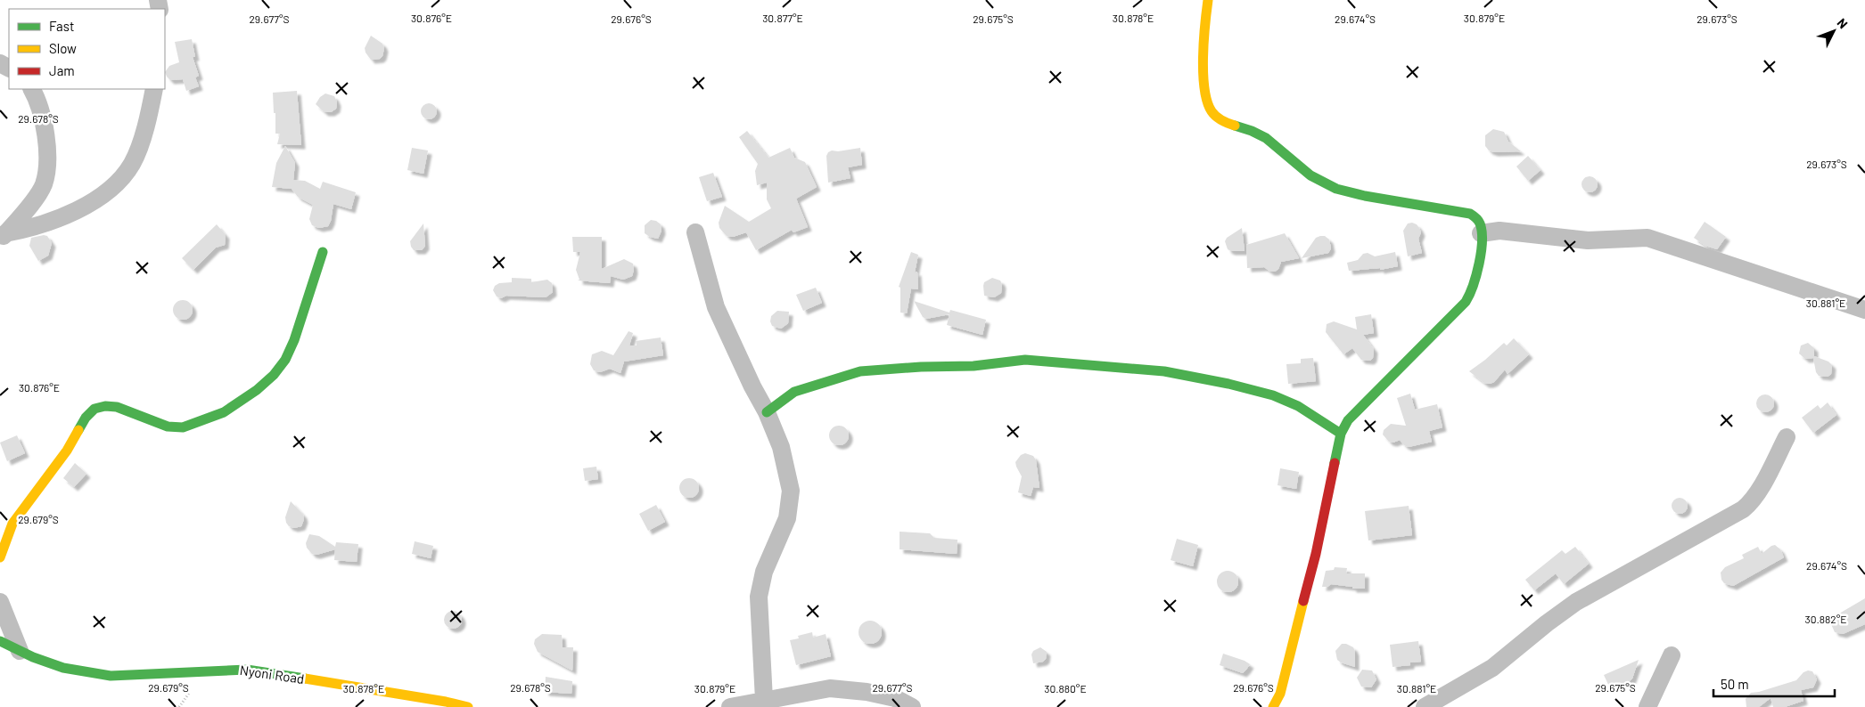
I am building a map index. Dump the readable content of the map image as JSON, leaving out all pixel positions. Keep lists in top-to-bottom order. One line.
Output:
{"streets":{"street":["Nyoni Road"]},"legend":["Fast","Slow","Jam"],"scale_bar":"50 m","north":"top right","coordinates":["30.876°E","30.878°E","30.877°E","30.879°E","29.677°S","29.676°S","29.675°S","29.674°S","29.673°S","29.678°S","30.881°E","29.679°S","30.882°E","30.880°E"]}
